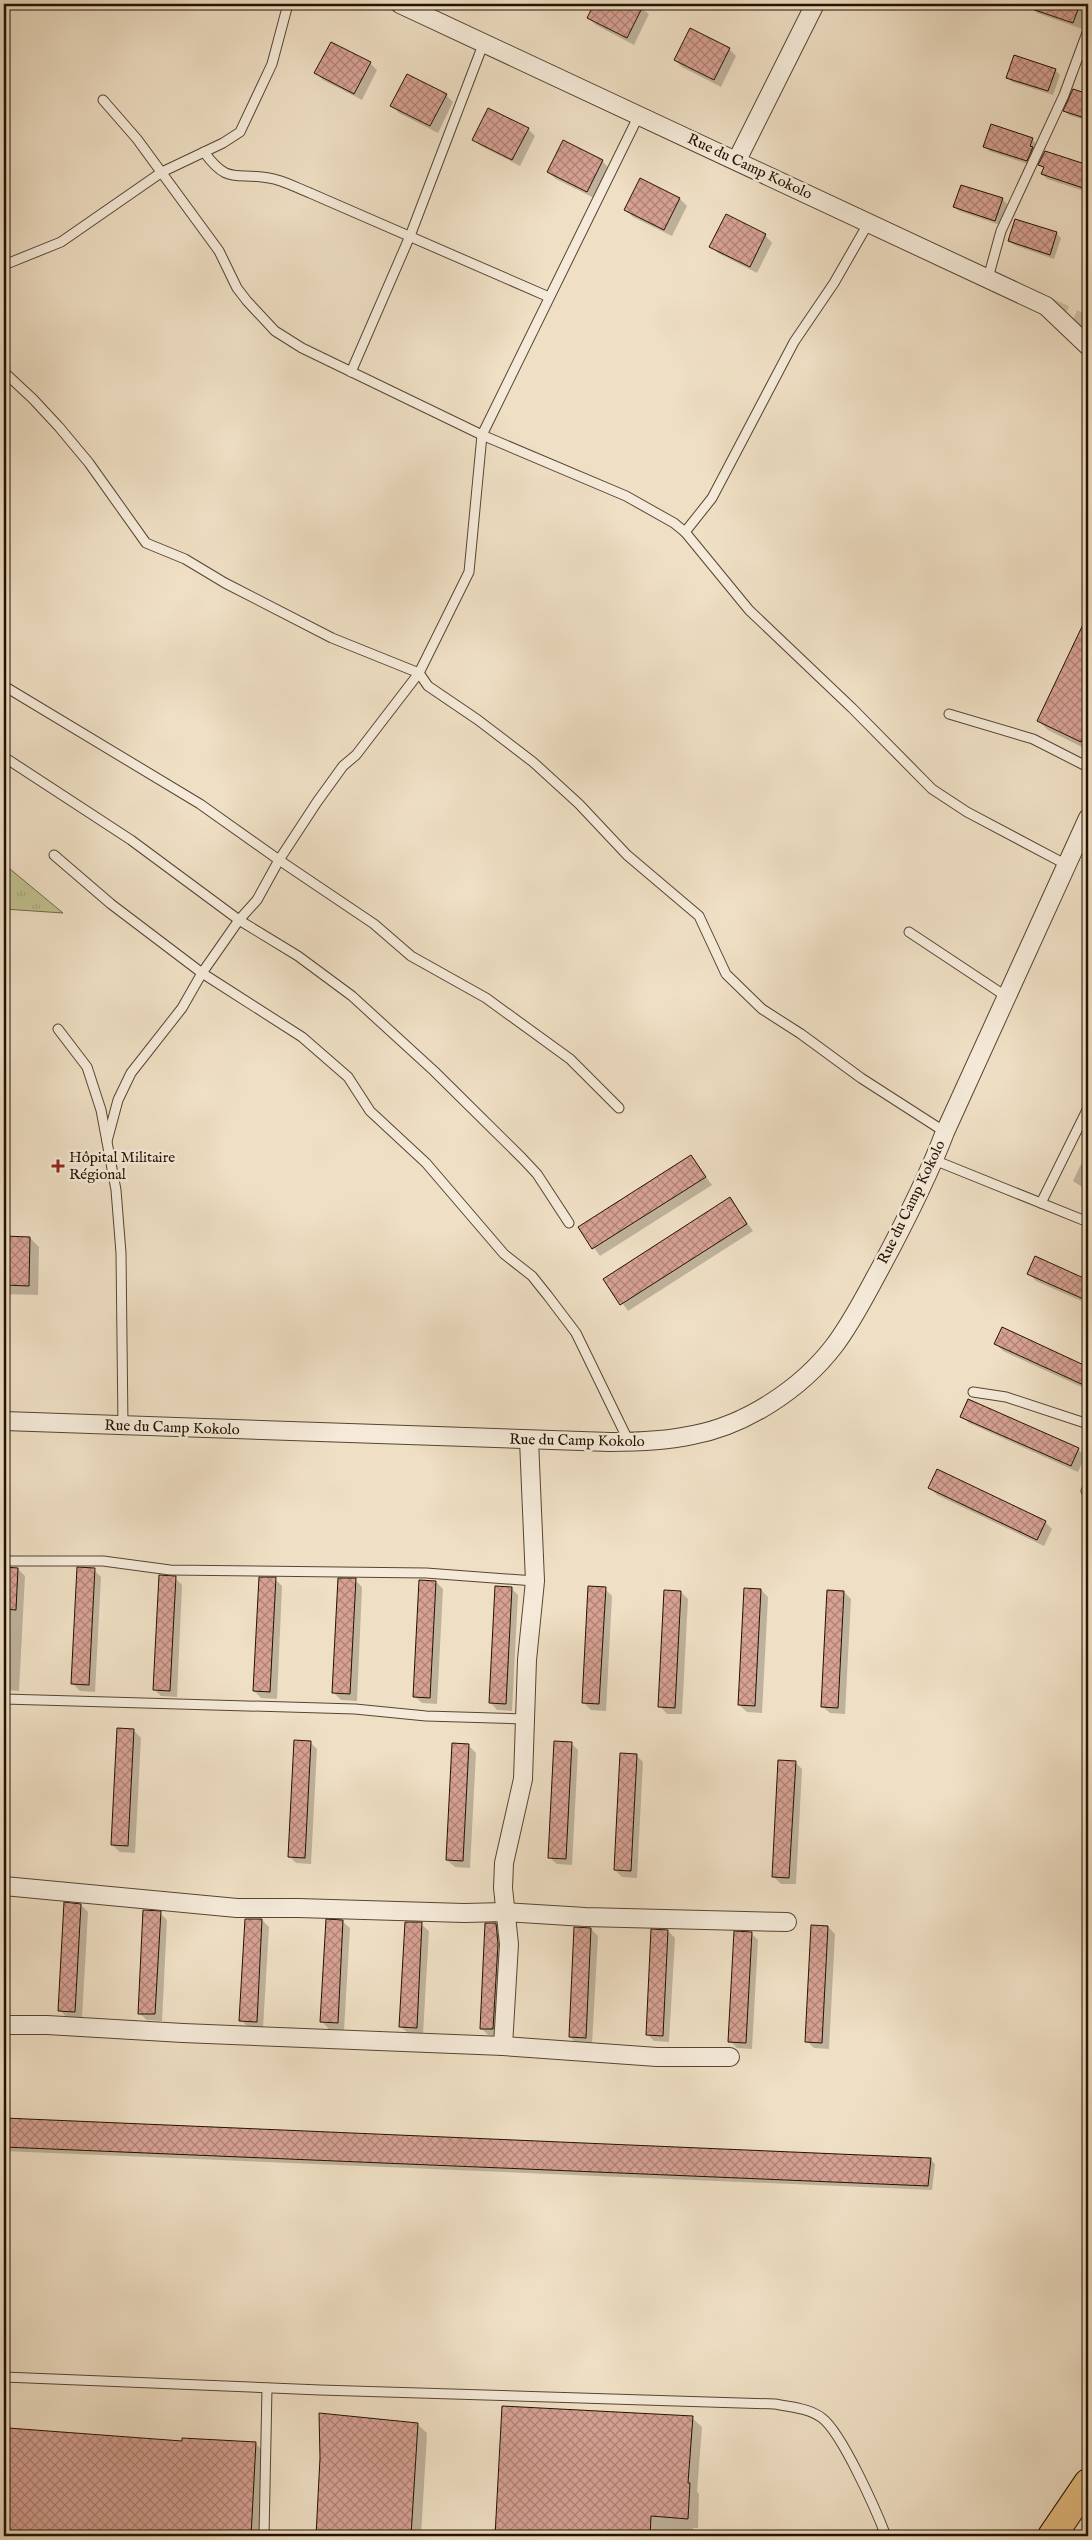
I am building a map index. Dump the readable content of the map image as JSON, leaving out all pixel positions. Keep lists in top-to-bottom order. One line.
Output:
{"streets":{"street":["Rue du Camp Kokolo"]},"places":{"health":["Hôpital Militaire Régional"]}}
